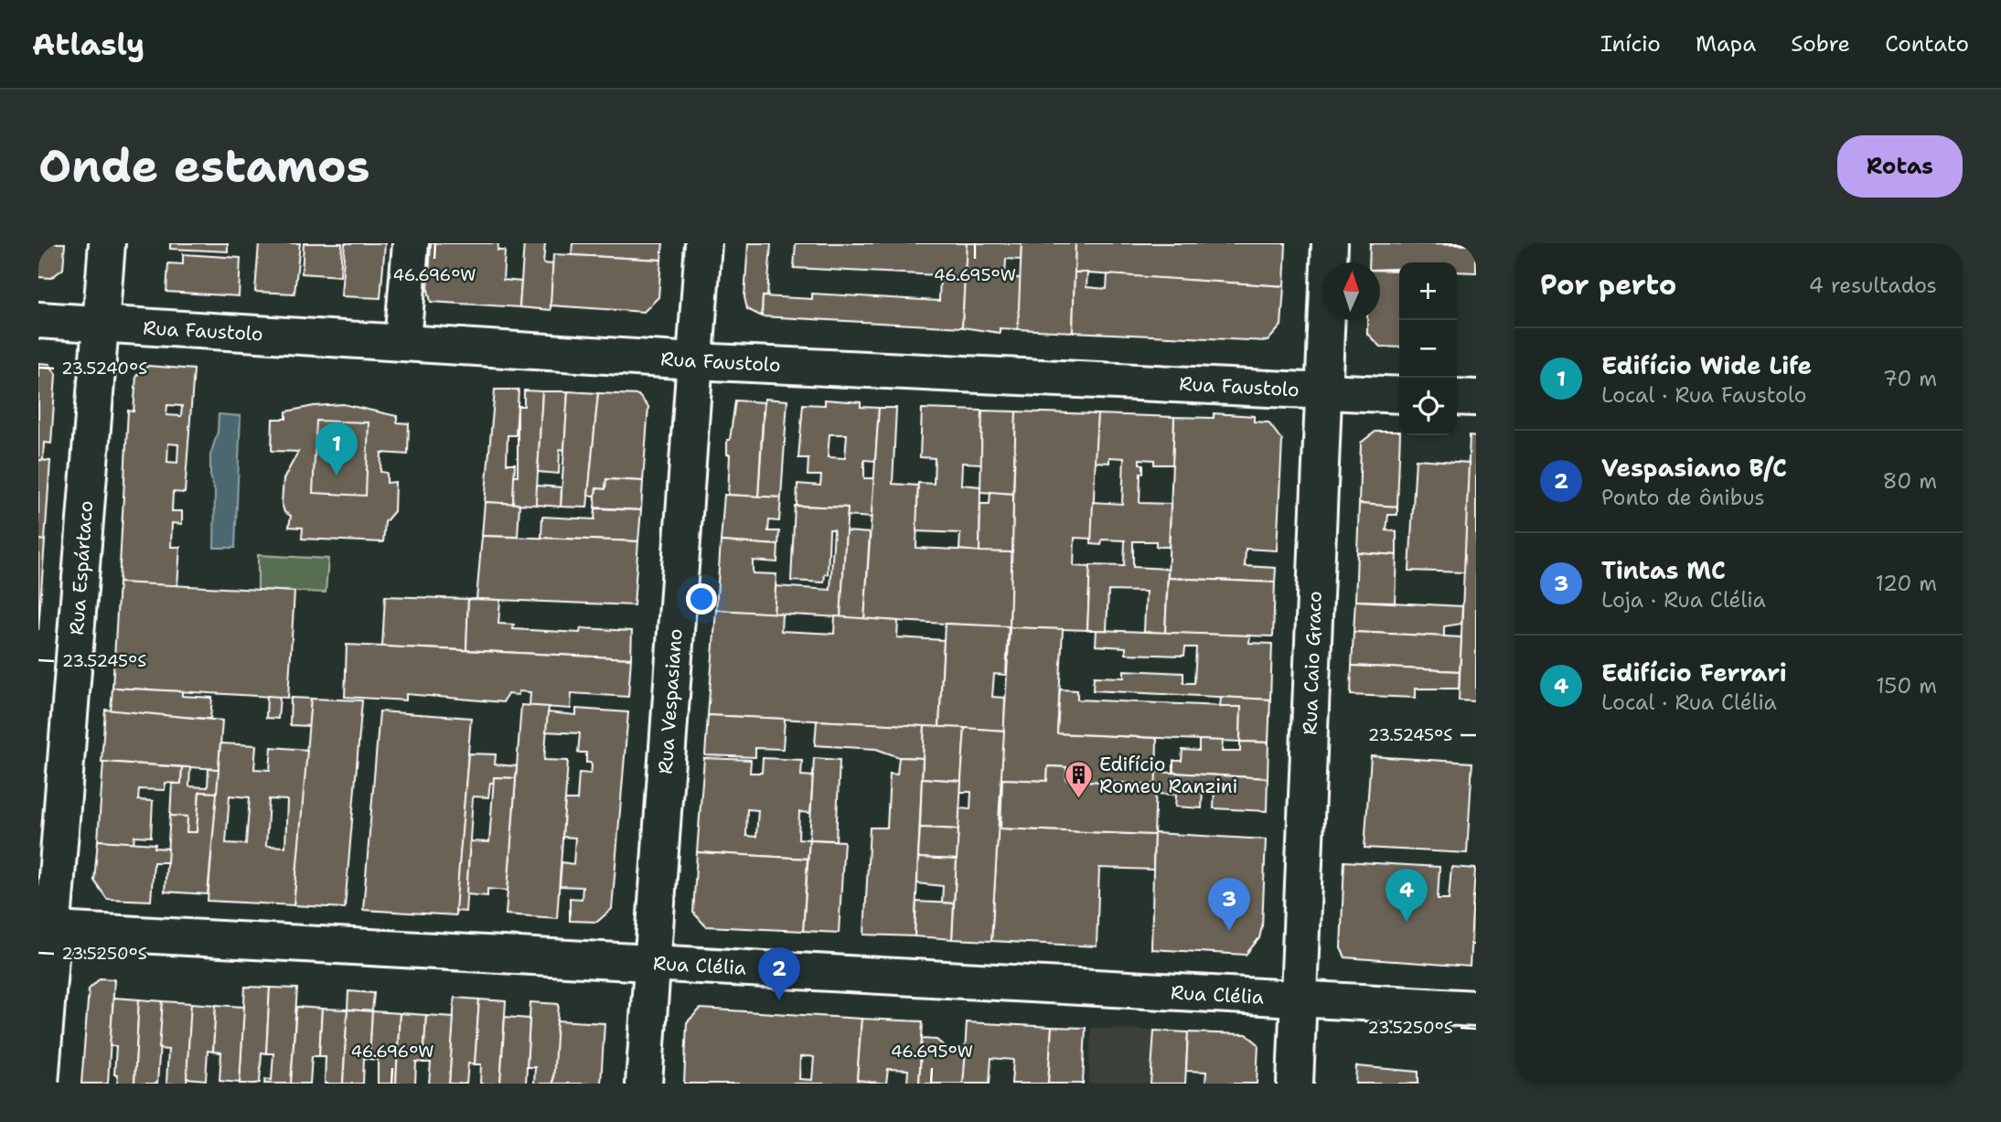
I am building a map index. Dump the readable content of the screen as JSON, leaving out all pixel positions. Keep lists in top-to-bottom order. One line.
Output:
{"streets":{"street":["Rua Faustolo","Rua Espártaco","Rua Caio Graco","Rua Vespasiano","Rua Clélia"]},"crossings":[["Rua Faustolo","Rua Espártaco"],["Rua Faustolo","Rua Caio Graco"],["Rua Faustolo","Rua Vespasiano"],["Rua Espártaco","Rua Clélia"],["Rua Caio Graco","Rua Clélia"],["Rua Vespasiano","Rua Clélia"]],"places":{"building":["Edifício Romeu Ranzini"]},"north":"top","page":{"header":"Atlasly","nav":["Início","Mapa","Sobre","Contato"],"buttons":"Rotas","title":"Onde estamos","heading":["Por perto","4 resultados"],"map_buttons":["+","−"],"list":[{"mark":"1","name":"Edifício Wide Life","note":"Local · Rua Faustolo","value":"70 m"},{"mark":"2","name":"Vespasiano B/C","note":"Ponto de ônibus","value":"80 m"},{"mark":"3","name":"Tintas MC","note":"Loja · Rua Clélia","value":"120 m"},{"mark":"4","name":"Edifício Ferrari","note":"Local · Rua Clélia","value":"150 m"}],"pins":["1","4","3","2"]},"coordinates":["46.696°W","46.695°W","23.5240°S","23.5245°S","23.5250°S"]}
